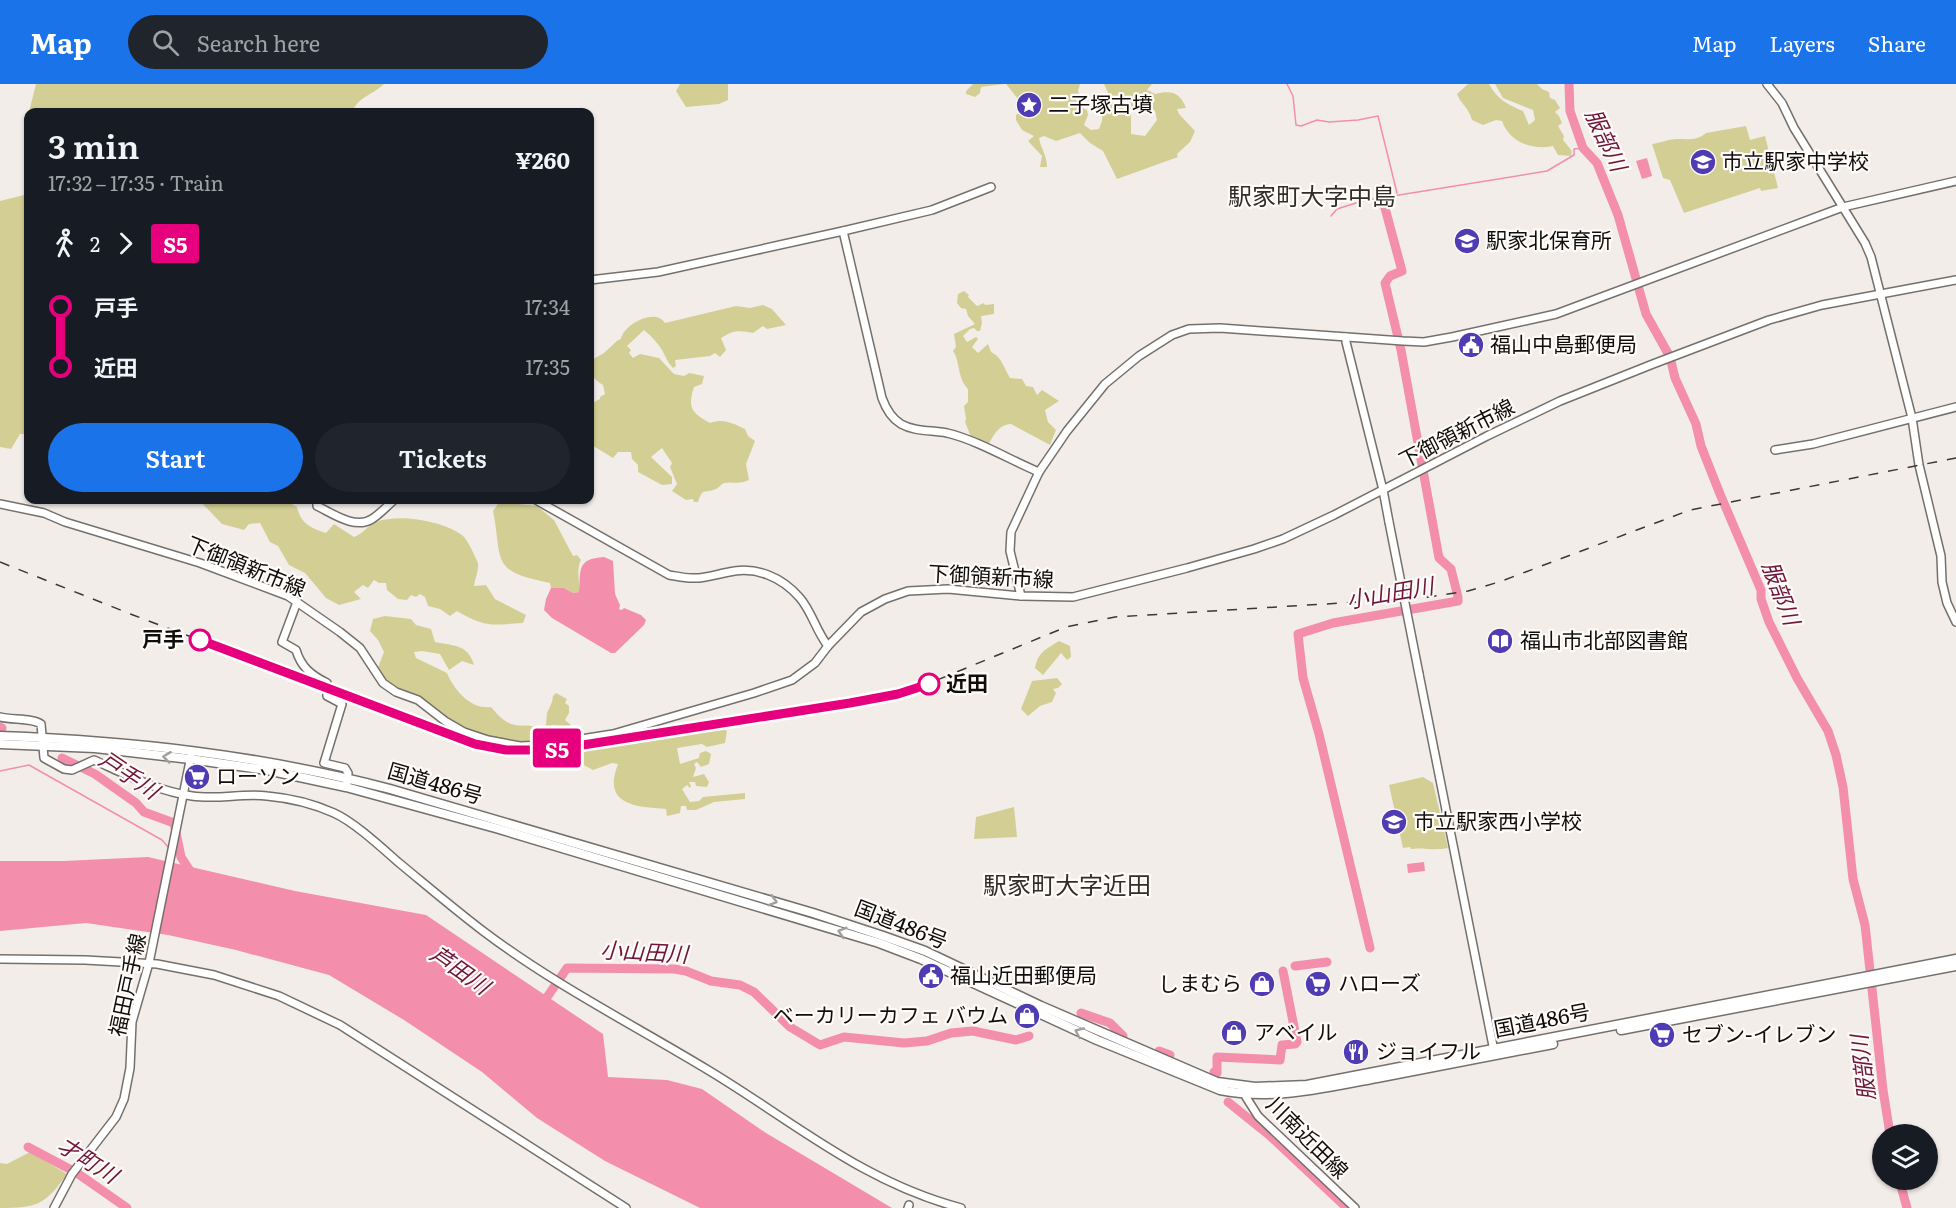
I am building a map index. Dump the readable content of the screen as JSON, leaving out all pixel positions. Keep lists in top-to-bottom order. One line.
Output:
{"streets":{"highway":["国道486号"],"street":["下御領新市線","福田戸手線","川南近田線"]},"crossings":[["国道486号","福田戸手線"],["国道486号","川南近田線"]],"districts":["駅家町大字中島","駅家町大字近田"],"water":["服部川","小山田川","戸手川","芦田川","才町川"],"places":{"place":["二子塚古墳"],"school or university":["市立駅家中学校","駅家北保育所","市立駅家西小学校"],"public building":["福山中島郵便局","福山近田郵便局"],"other":["戸手","近田"],"library":["福山市北部図書館"],"supermarket":["ローソン","ハローズ","セブン-イレブン"],"shop":["しまむら","ベーカリーカフェ バウム","アベイル"],"restaurant":["ジョイフル"]},"page":{"header":"Map","search":"Search here","nav":["Map","Layers","Share"],"on_map":"S5","heading":["3 min","17:32 – 17:35 · Train","¥260"],"legs":["2","S5"],"list":[{"name":"戸手","value":"17:34"},{"name":"近田","value":"17:35"}],"buttons":["Start","Tickets"]}}
